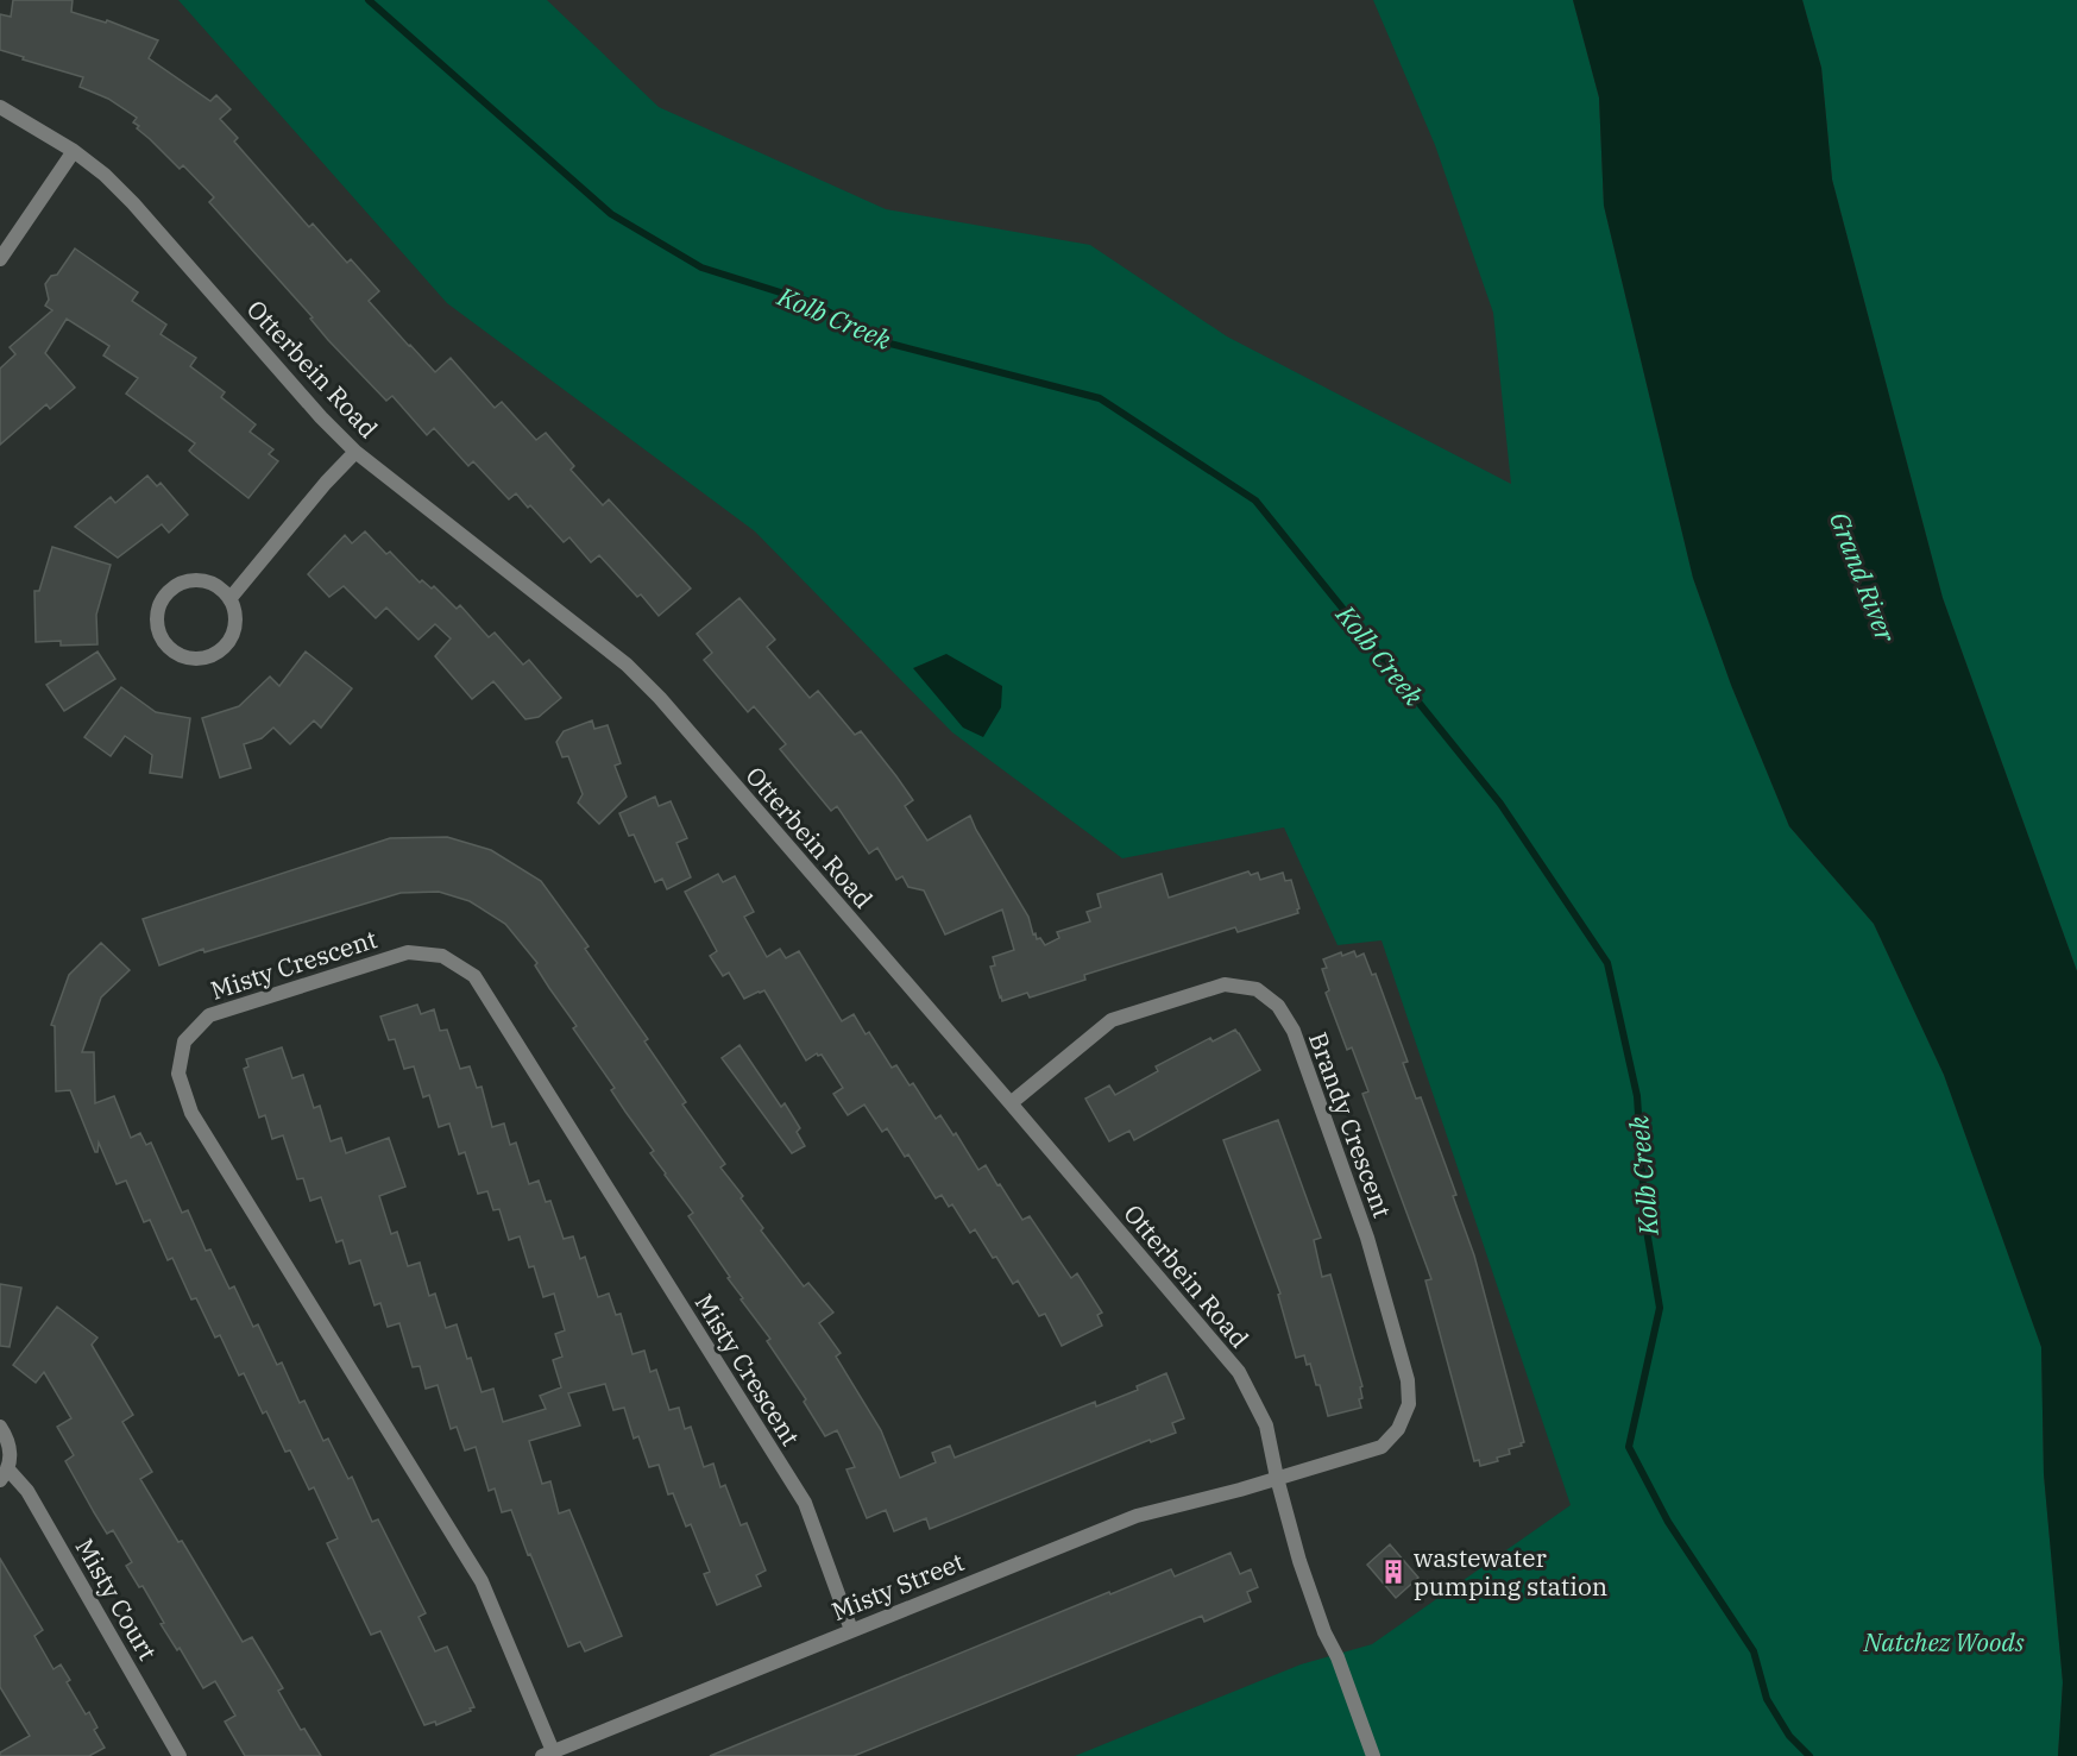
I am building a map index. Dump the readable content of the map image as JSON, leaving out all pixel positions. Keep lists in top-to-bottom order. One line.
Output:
{"streets":{"street":["Otterbein Road","Misty Crescent","Brandy Crescent","Misty Street","Misty Court"]},"crossings":[["Otterbein Road","Brandy Crescent"],["Otterbein Road","Misty Street"],["Misty Crescent","Misty Street"],["Brandy Crescent","Misty Street"]],"water":["Kolb Creek","Grand River"],"parks":["Natchez Woods"],"places":{"building":["wastewater pumping station"]}}
